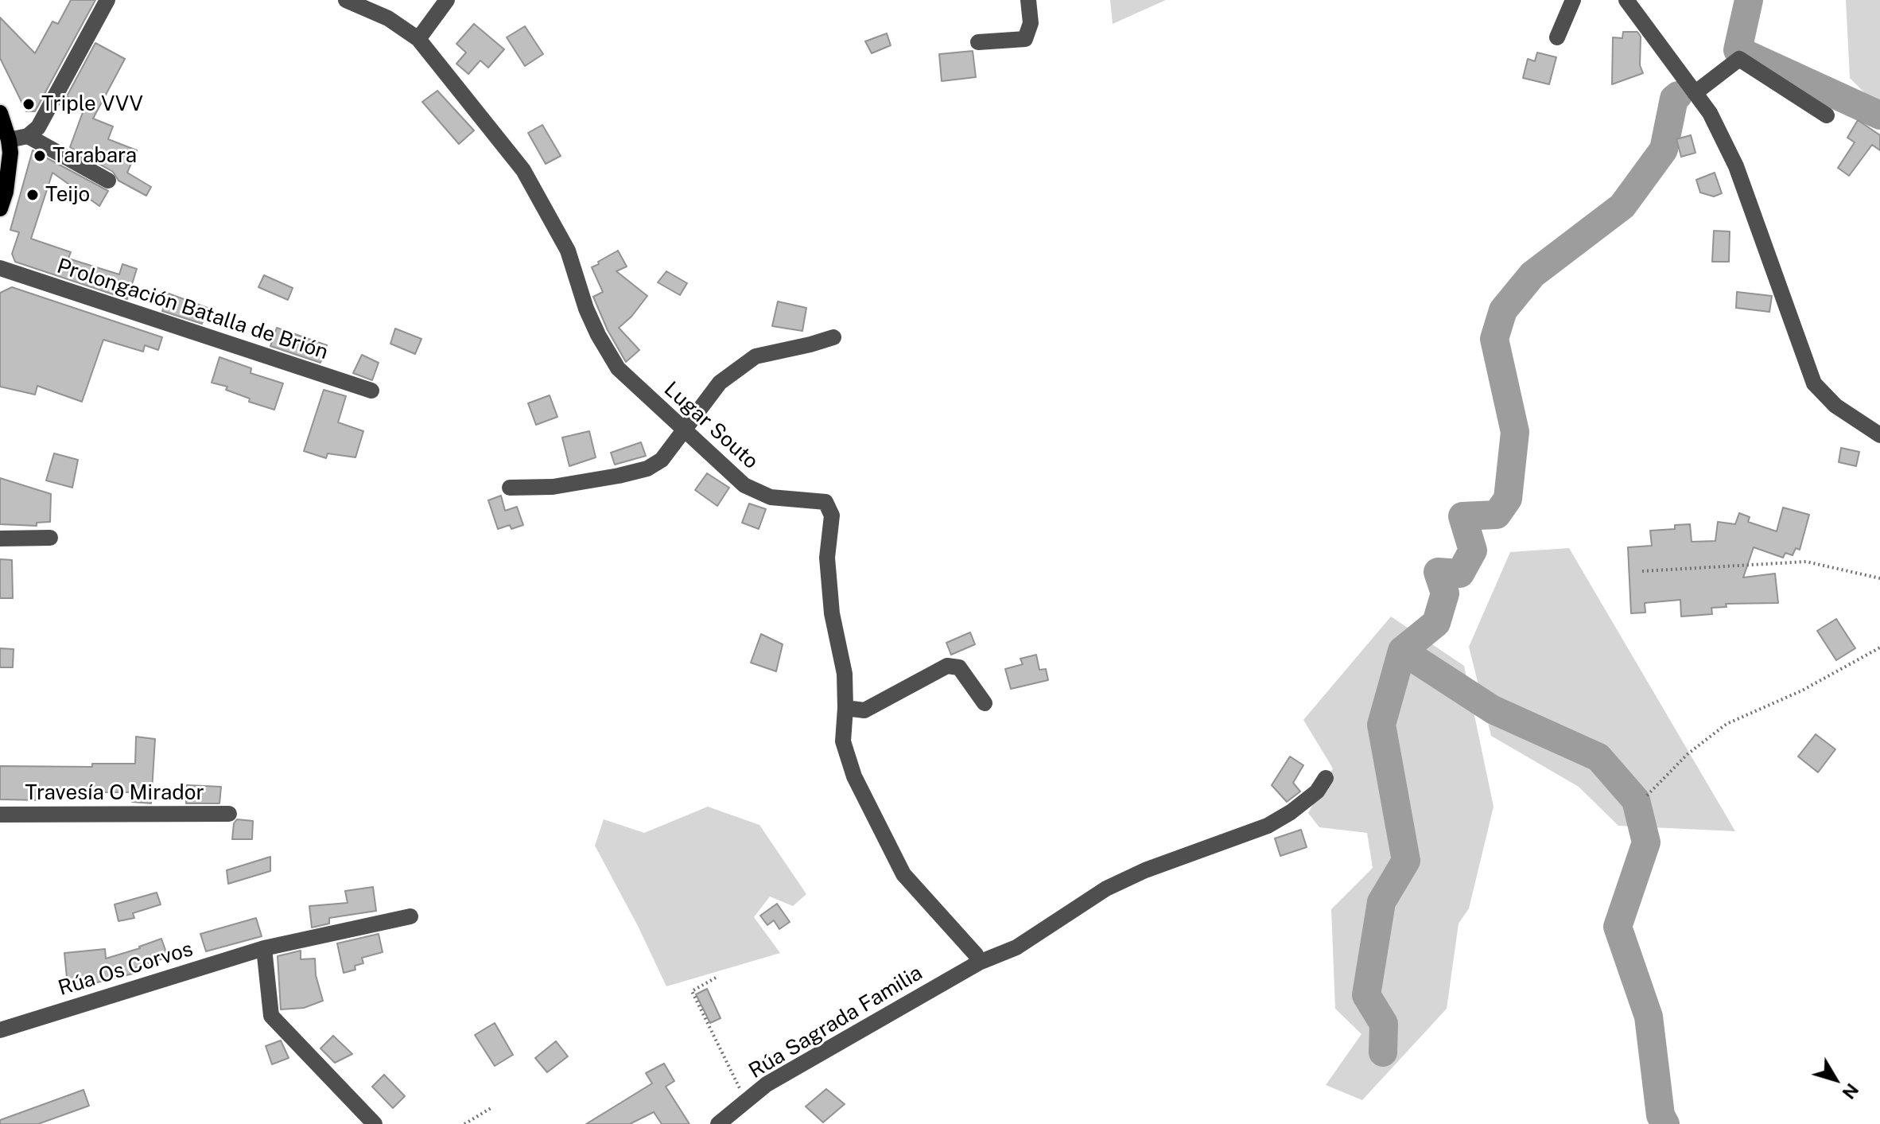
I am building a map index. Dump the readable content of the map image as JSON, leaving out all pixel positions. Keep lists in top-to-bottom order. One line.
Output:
{"streets":{"street":["Prolongación Batalla de Brión","Lugar Souto","Travesía O Mirador","Rúa Os Corvos","Rúa Sagrada Familia"]},"crossings":[["Lugar Souto","Rúa Sagrada Familia"]],"places":["Triple VVV","Tarabara","Teijo"],"north":"bottom right"}
